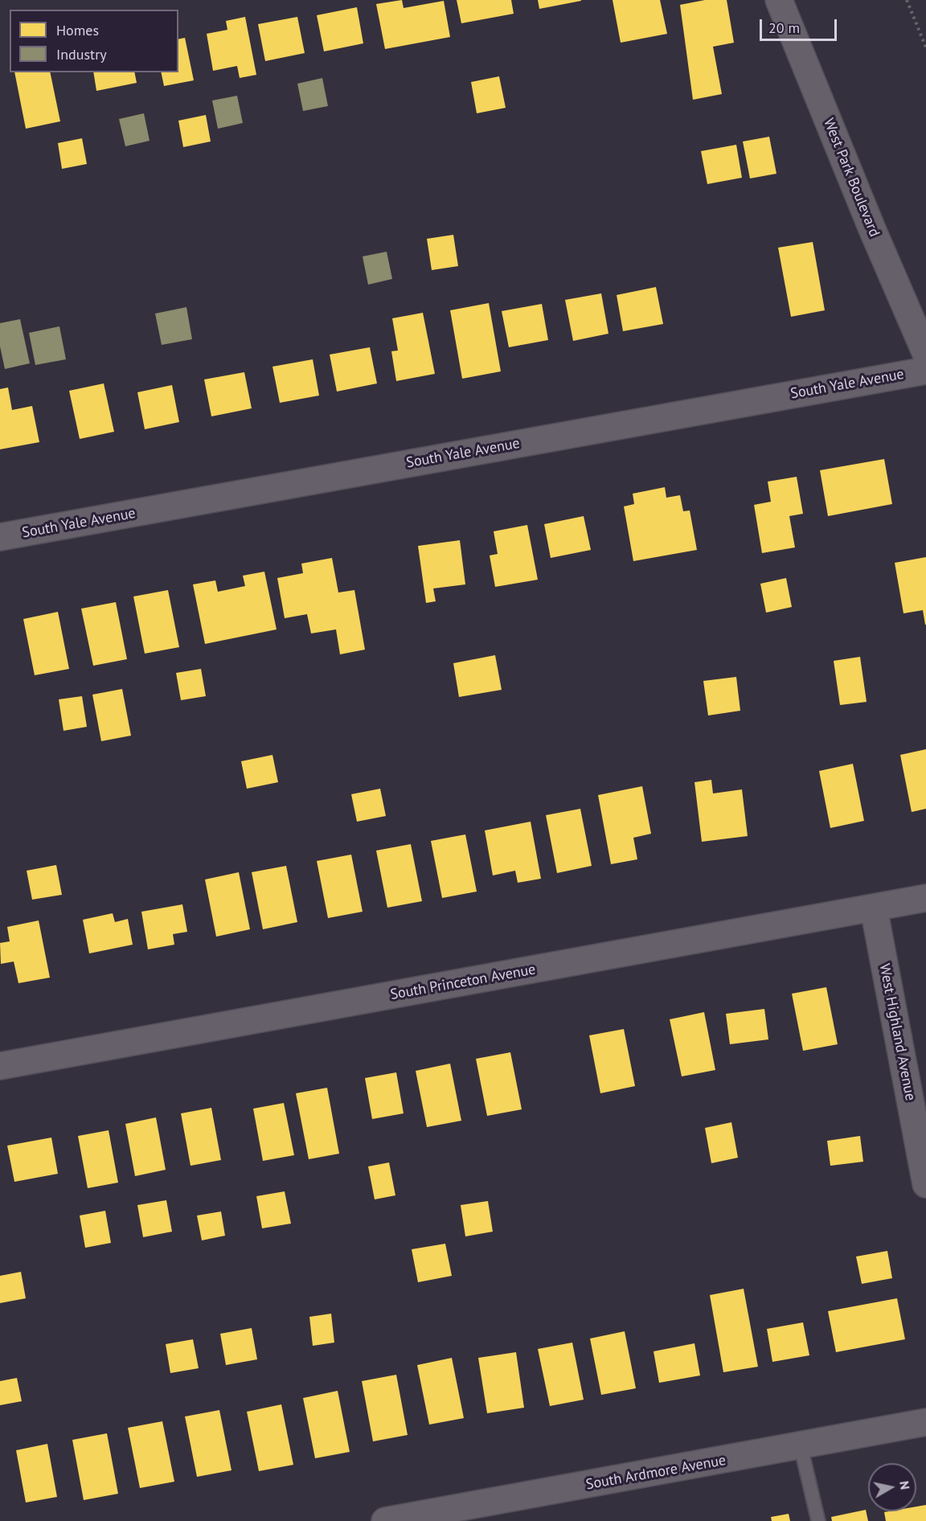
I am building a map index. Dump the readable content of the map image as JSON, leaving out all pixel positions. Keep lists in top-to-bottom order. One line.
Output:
{"streets":{"street":["West Park Boulevard","South Yale Avenue","South Princeton Avenue","West Highland Avenue","South Ardmore Avenue"]},"crossings":[["South Princeton Avenue","West Highland Avenue"]],"legend":["Homes","Industry"],"scale_bar":"20 m","north":"right"}
